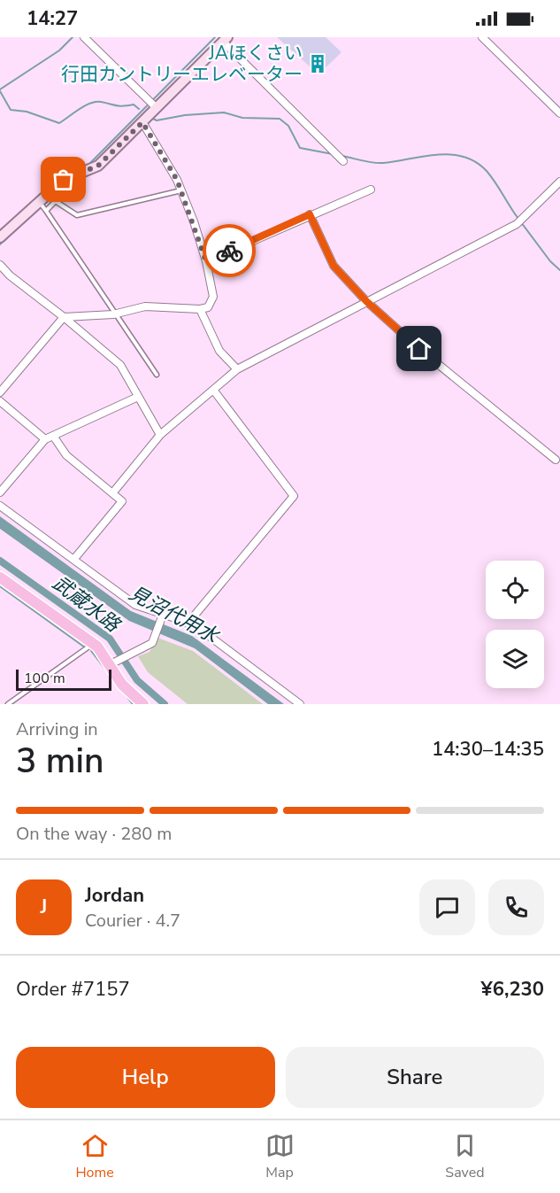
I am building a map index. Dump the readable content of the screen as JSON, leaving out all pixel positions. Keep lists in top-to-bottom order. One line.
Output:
{"water":["武蔵水路","見沼代用水"],"places":{"building":["JAほくさい 行田カントリーエレベーター"]},"scale_bar":"100 m","page":{"status":"14:27","scale":"100 m","heading":["3 min","Arriving in","14:30–14:35"],"panel":["Jordan","Courier · 4.7","Order #7157","¥6,230"],"bar":"On the way · 280 m","round":"J","buttons":["Help","Share"],"tabs":["Home","Map","Saved"]}}
